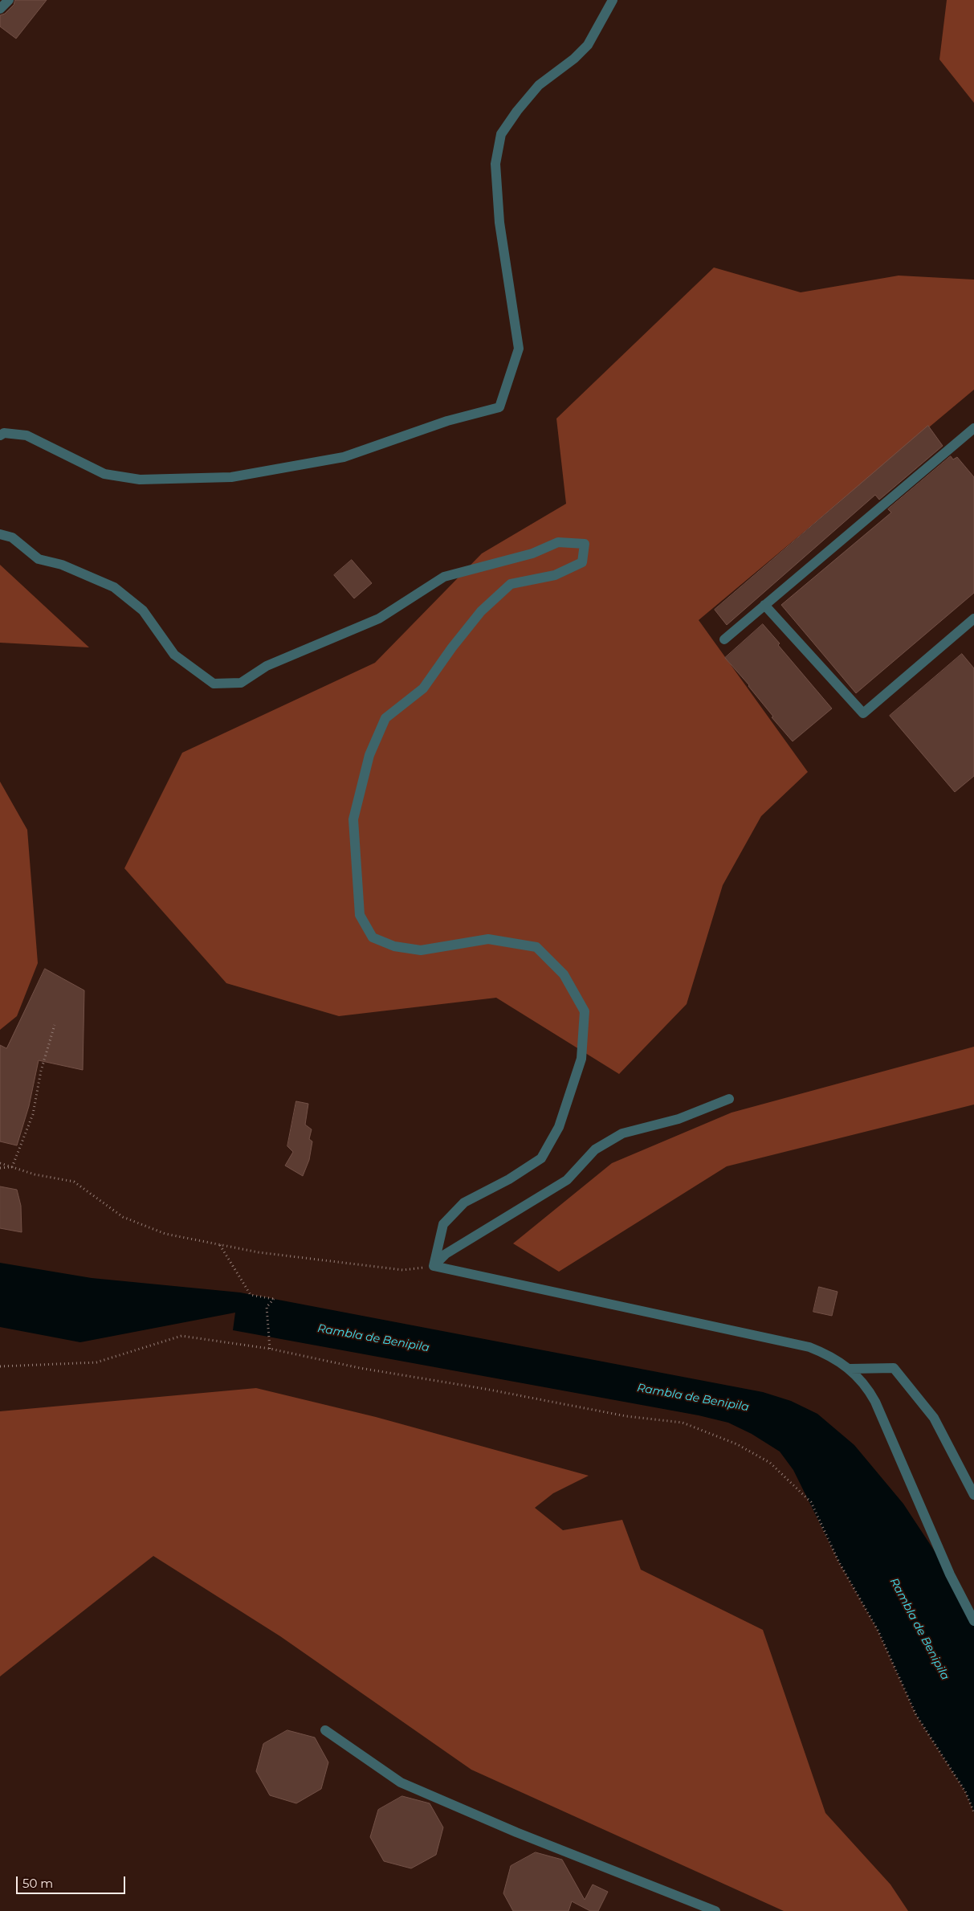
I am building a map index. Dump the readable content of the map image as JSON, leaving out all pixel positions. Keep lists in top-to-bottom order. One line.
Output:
{"water":["Rambla de Benipila"],"scale_bar":"50 m"}
